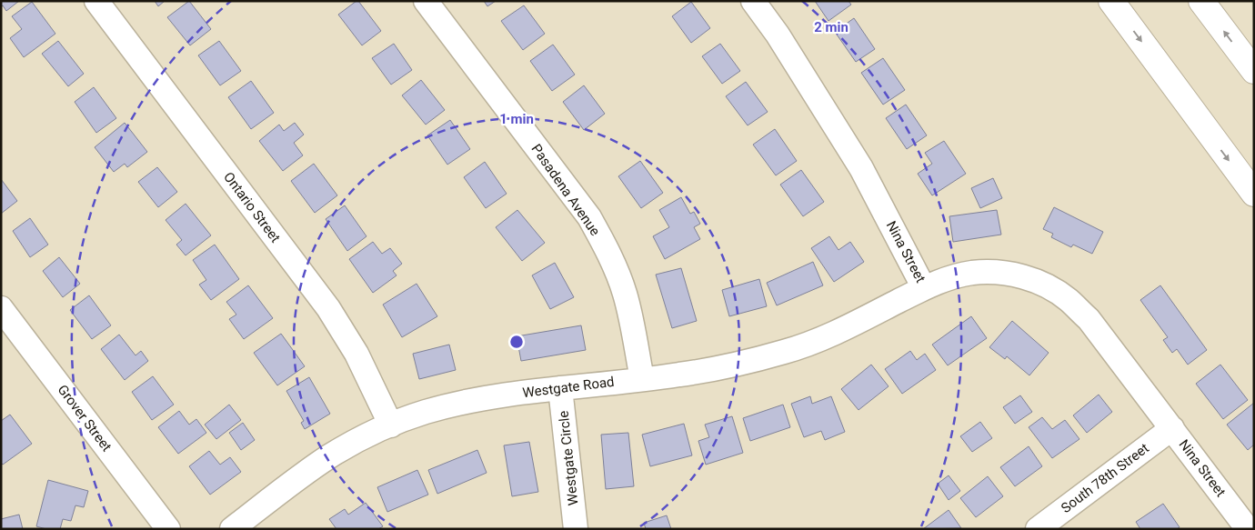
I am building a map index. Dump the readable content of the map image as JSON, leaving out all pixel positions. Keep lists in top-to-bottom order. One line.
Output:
{"streets":{"street":["Pasadena Avenue","Ontario Street","Nina Street","Westgate Road","Grover Street","Westgate Circle","South 78th Street"]},"crossings":[["Pasadena Avenue","Westgate Road"],["Ontario Street","Westgate Road"],["Nina Street","Westgate Road"],["Nina Street","South 78th Street"],["Westgate Road","Westgate Circle"]],"rings":["2 min","1 min"]}
